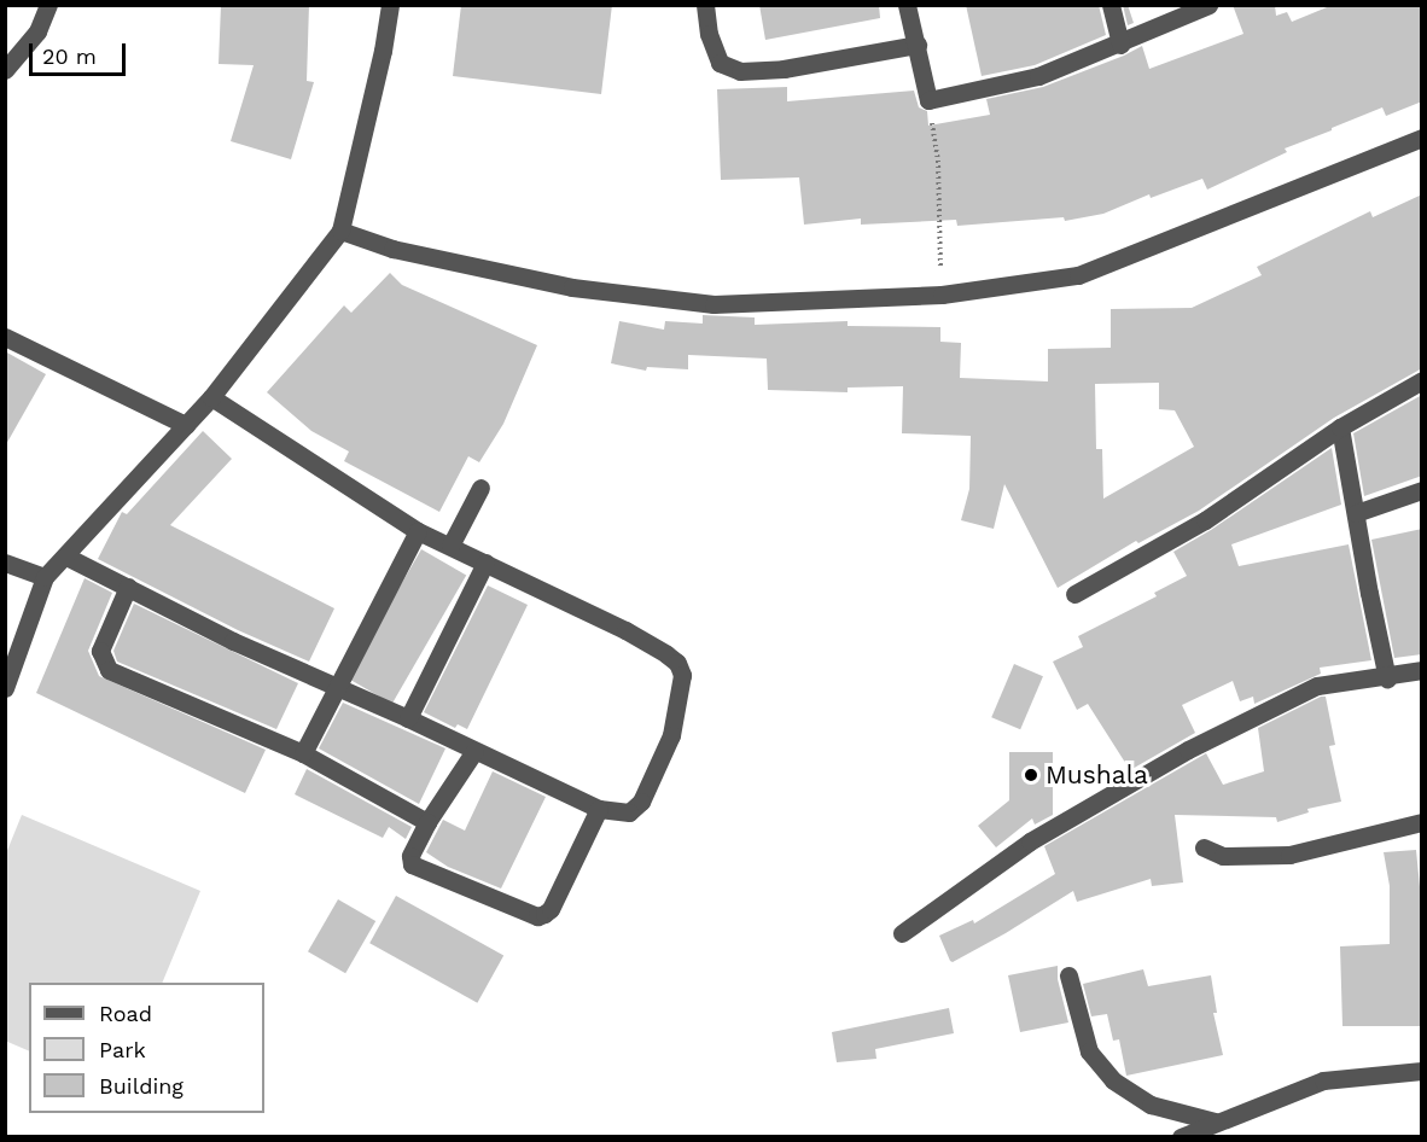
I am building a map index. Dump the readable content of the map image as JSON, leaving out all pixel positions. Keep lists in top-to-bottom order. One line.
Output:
{"places":["Mushala"],"legend":["Road","Park","Building"],"scale_bar":"20 m"}
